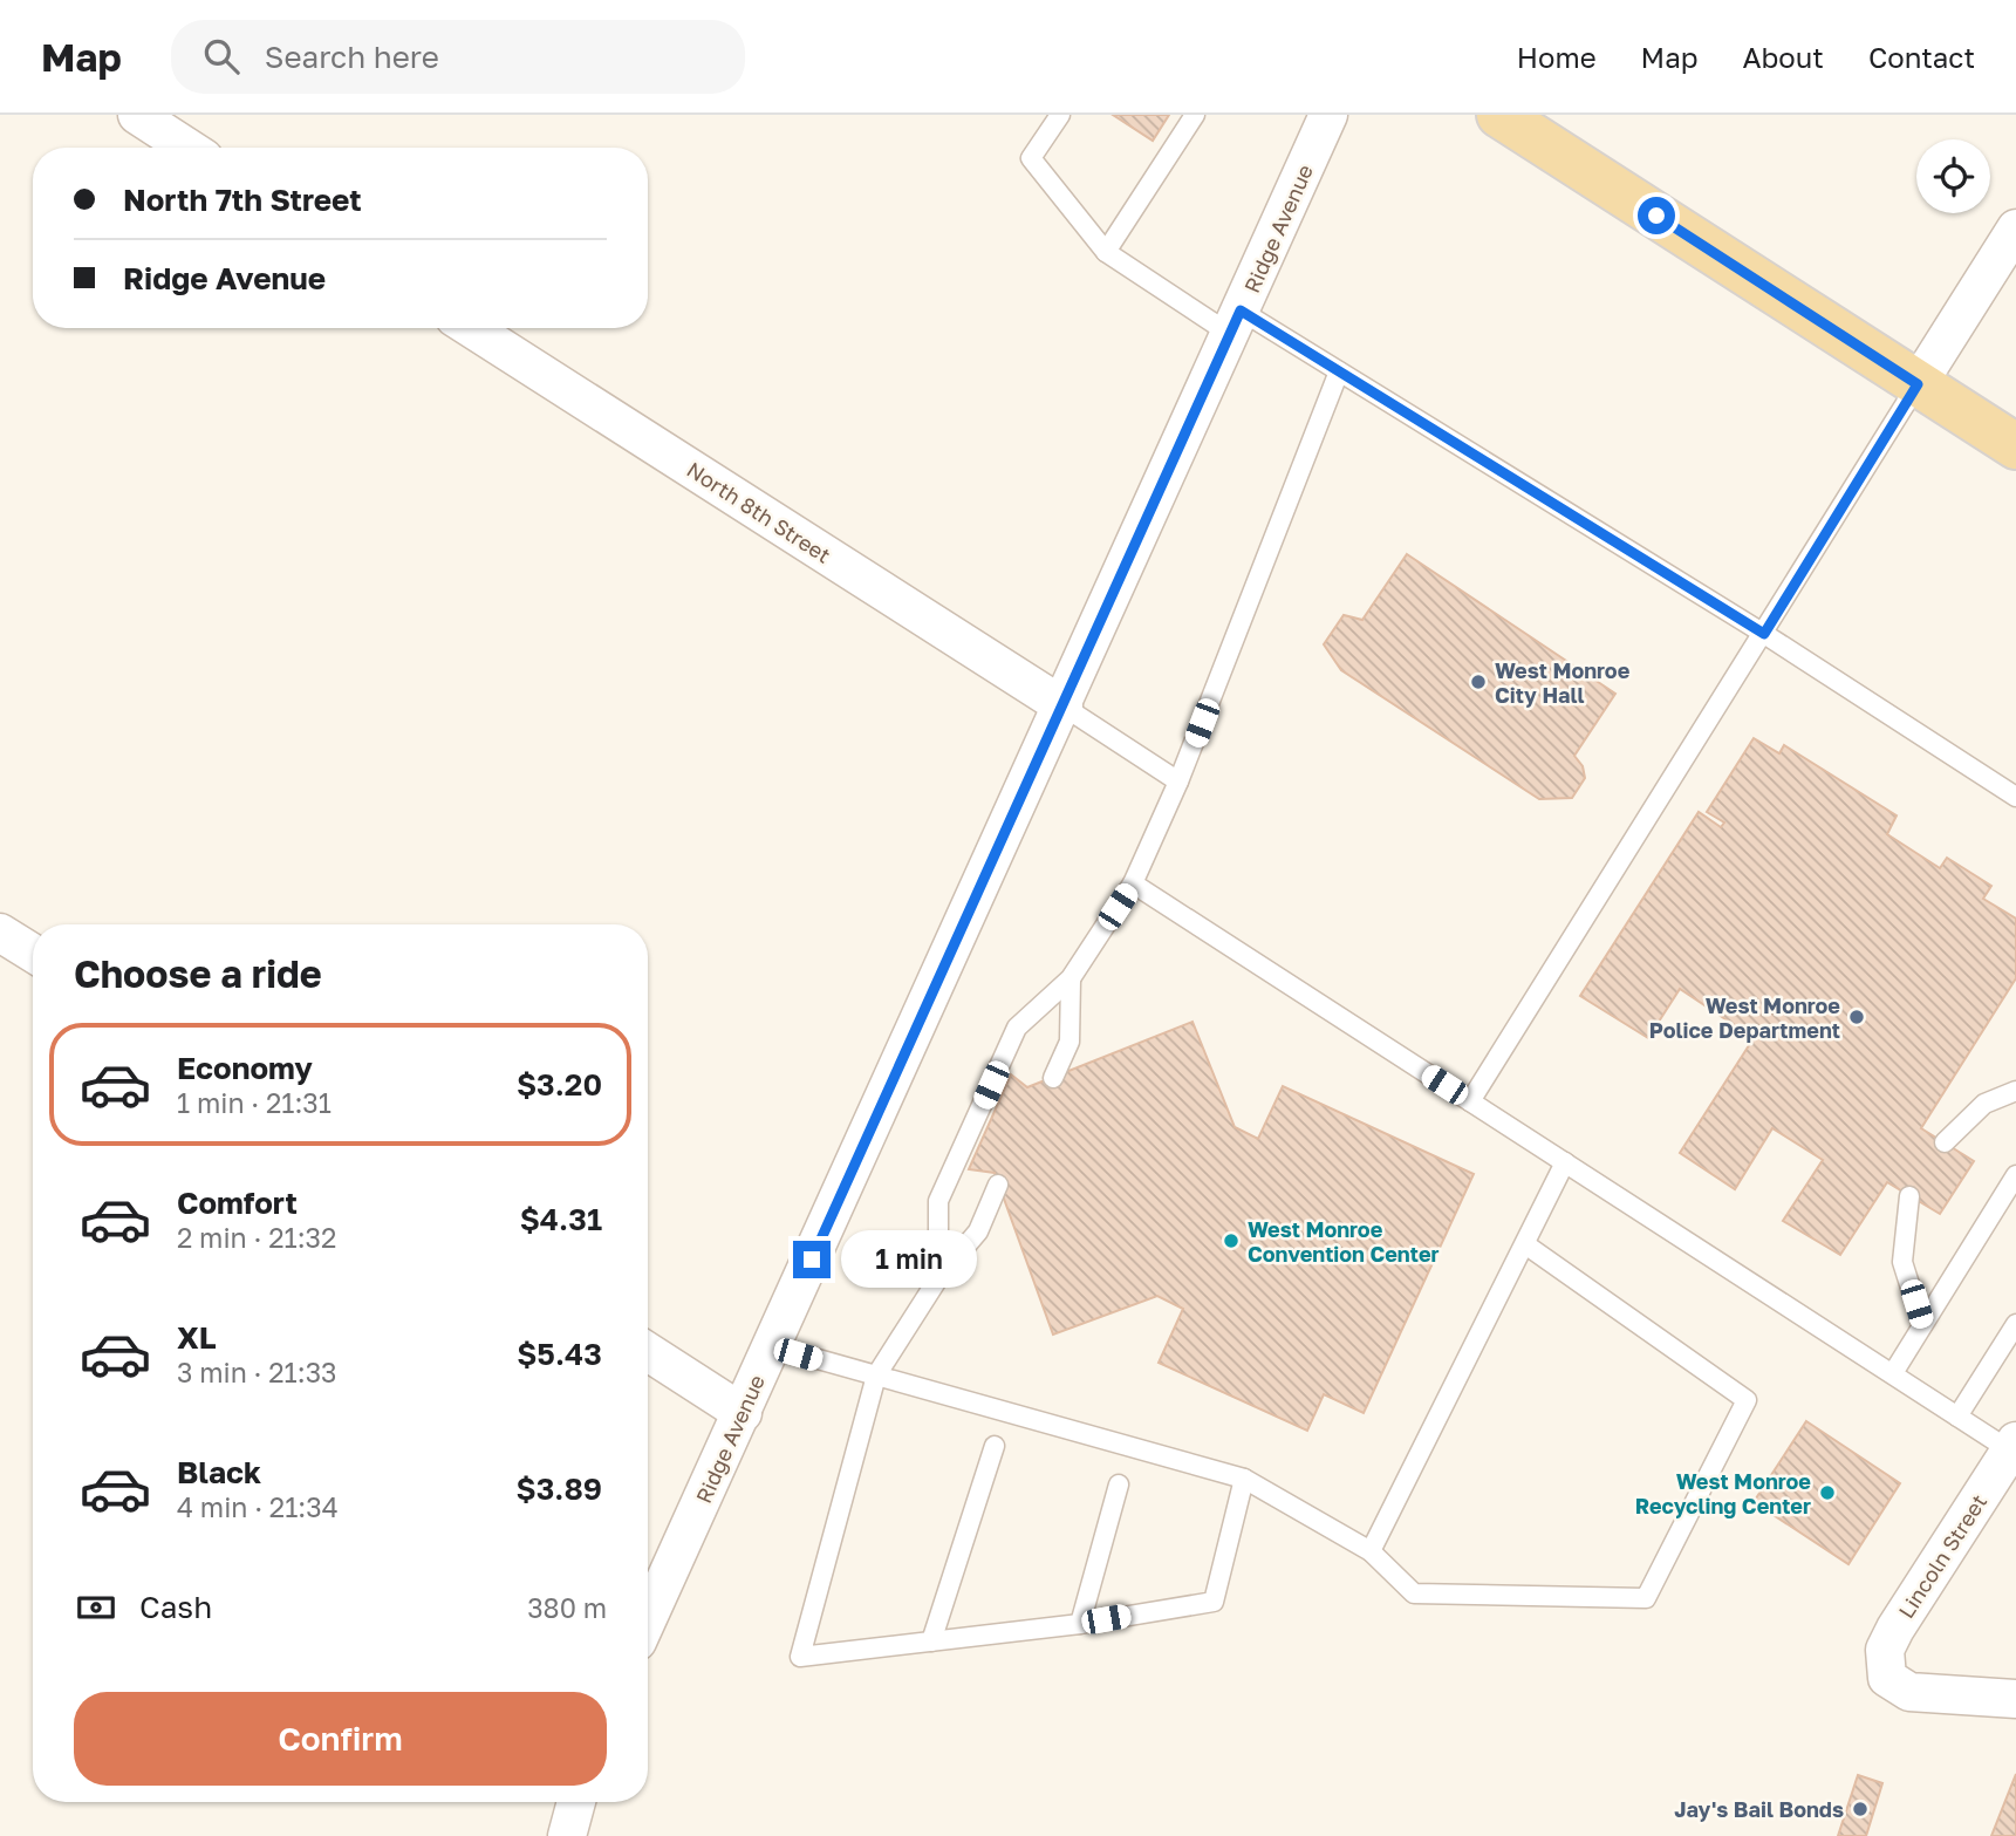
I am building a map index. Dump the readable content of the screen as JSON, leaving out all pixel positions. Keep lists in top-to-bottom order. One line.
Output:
{"streets":{"street":["Ridge Avenue","North 8th Street","Lincoln Street"]},"crossings":[["Ridge Avenue","North 8th Street"]],"places":["West Monroe City Hall","West Monroe Police Department","West Monroe Convention Center","West Monroe Recycling Center","Jay's Bail Bonds"],"page":{"header":"Map","search":"Search here","nav":["Home","Map","About","Contact"],"banner":["North 7th Street","Ridge Avenue"],"heading":"Choose a ride","list":[{"name":"Economy","note":"1 min · 21:31","value":"$3.20"},{"name":"Comfort","note":"2 min · 21:32","value":"$4.31"},{"name":"XL","note":"3 min · 21:33","value":"$5.43"},{"name":"Black","note":"4 min · 21:34","value":"$3.89"}],"bubble":"1 min","pay":["Cash","380 m"],"buttons":"Confirm"}}
